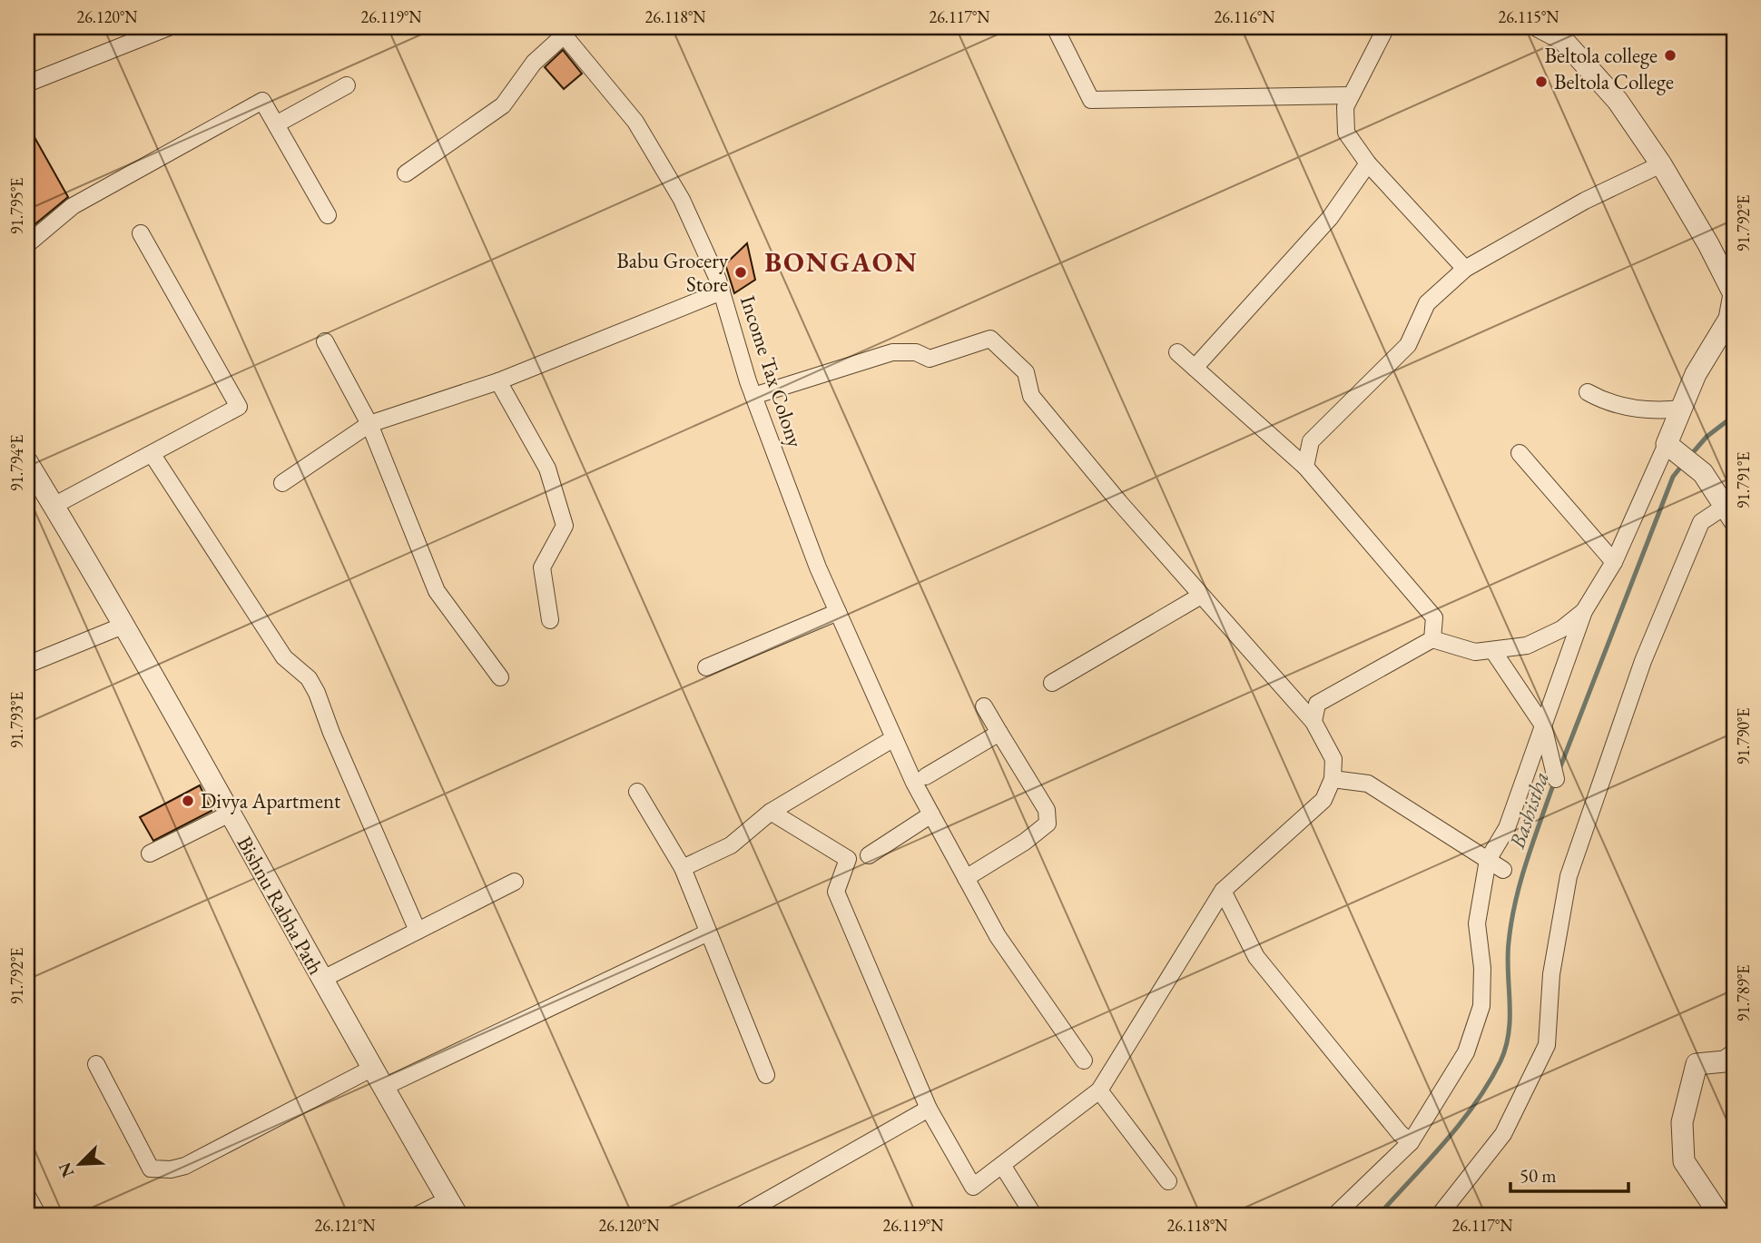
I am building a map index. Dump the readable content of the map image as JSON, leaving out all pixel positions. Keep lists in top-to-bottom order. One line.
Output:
{"streets":{"street":["Income Tax Colony","Bishnu Rabha Path"]},"districts":["BONGAON"],"water":["Bashistha"],"places":["Beltola college","Beltola College","Babu Grocery Store","Divya Apartment"],"scale_bar":"50 m","north":"bottom left","coordinates":["26.120°N","26.119°N","26.118°N","26.117°N","26.116°N","26.115°N","91.795°E","91.792°E","91.794°E","91.791°E","91.793°E","91.790°E","91.789°E","26.121°N"]}
